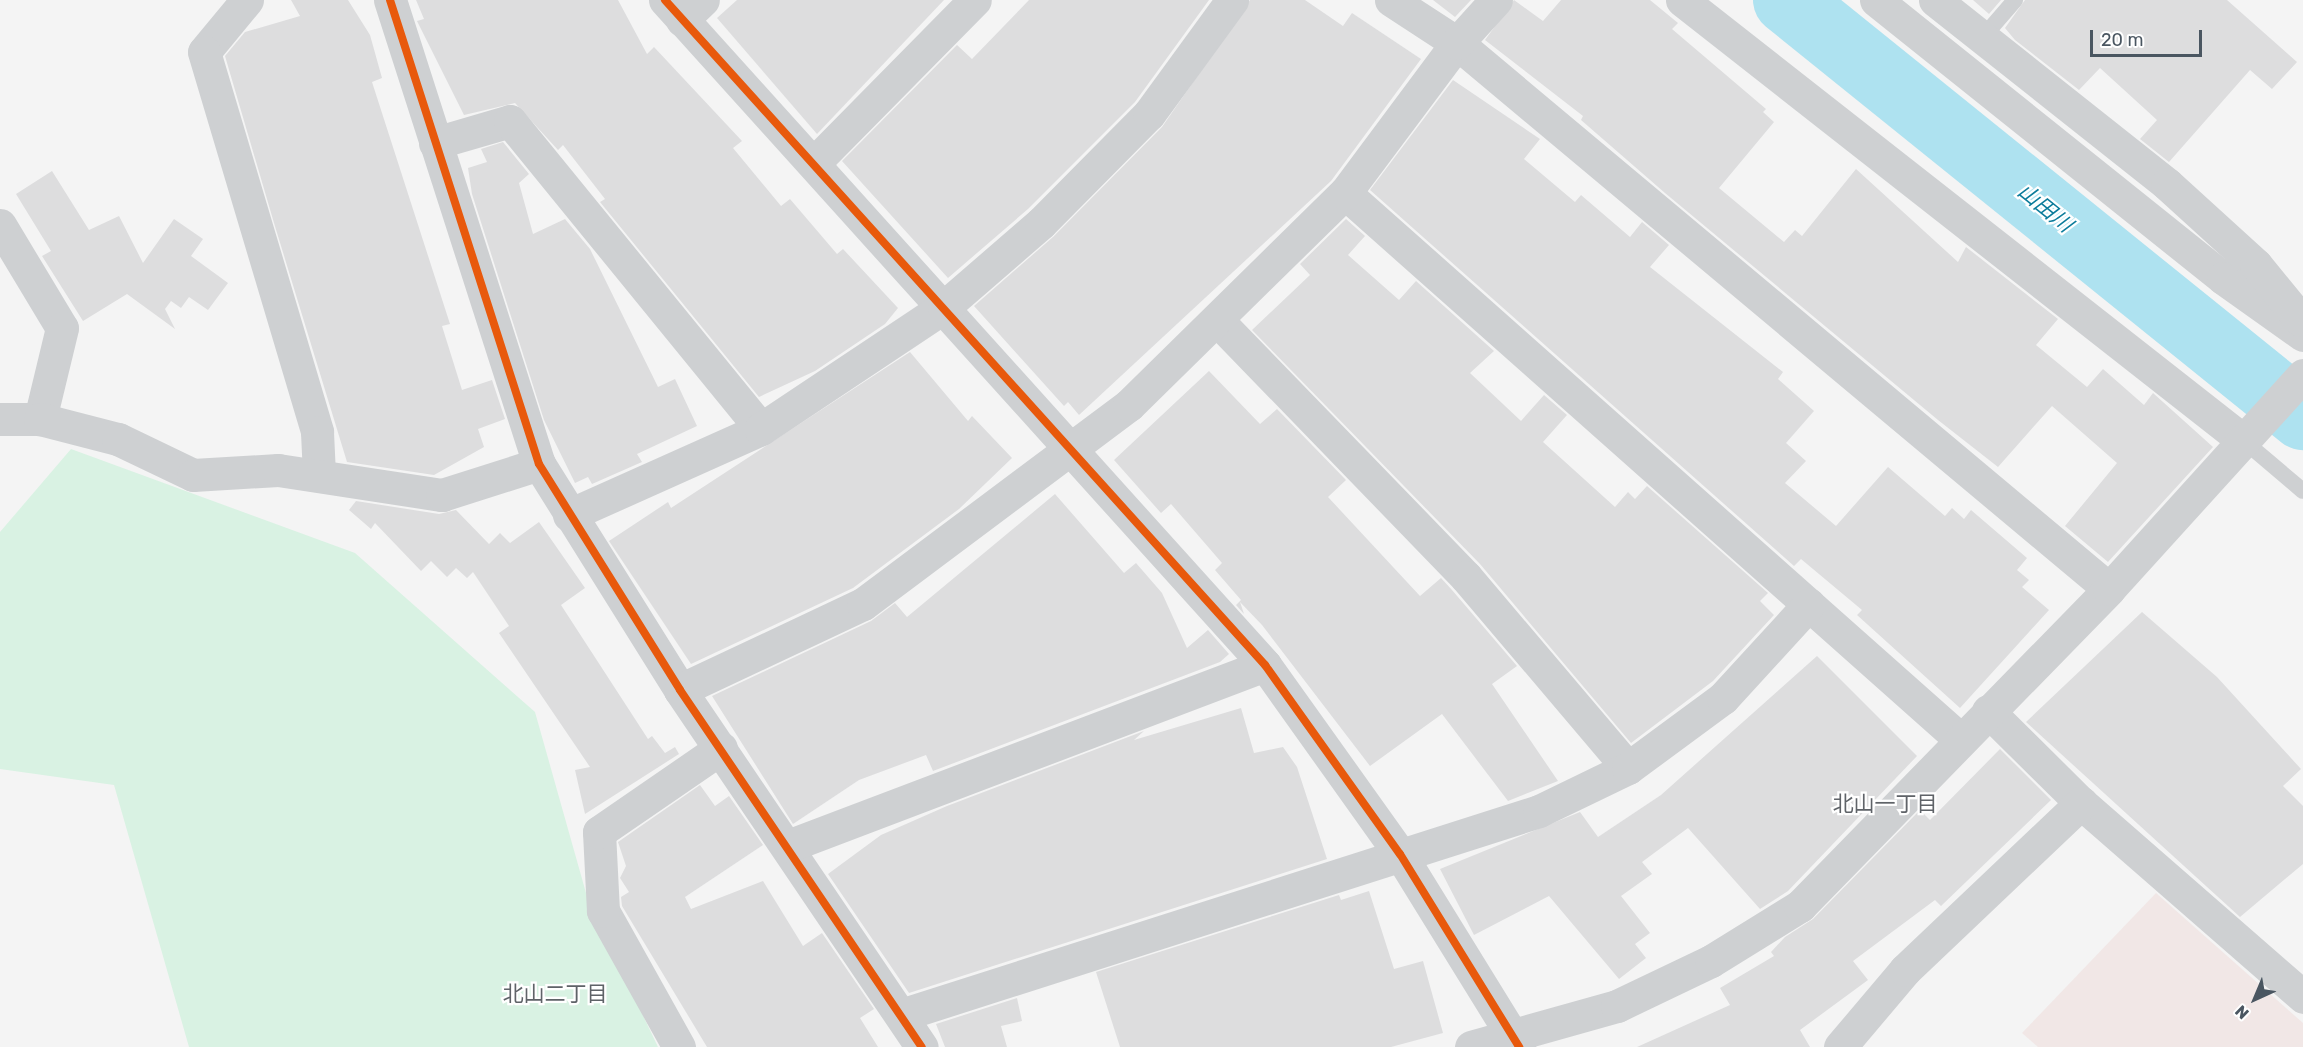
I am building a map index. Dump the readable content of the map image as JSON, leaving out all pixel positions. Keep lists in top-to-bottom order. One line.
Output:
{"districts":["北山一丁目","北山二丁目"],"water":["山田川"],"scale_bar":"20 m","north":"bottom left"}
